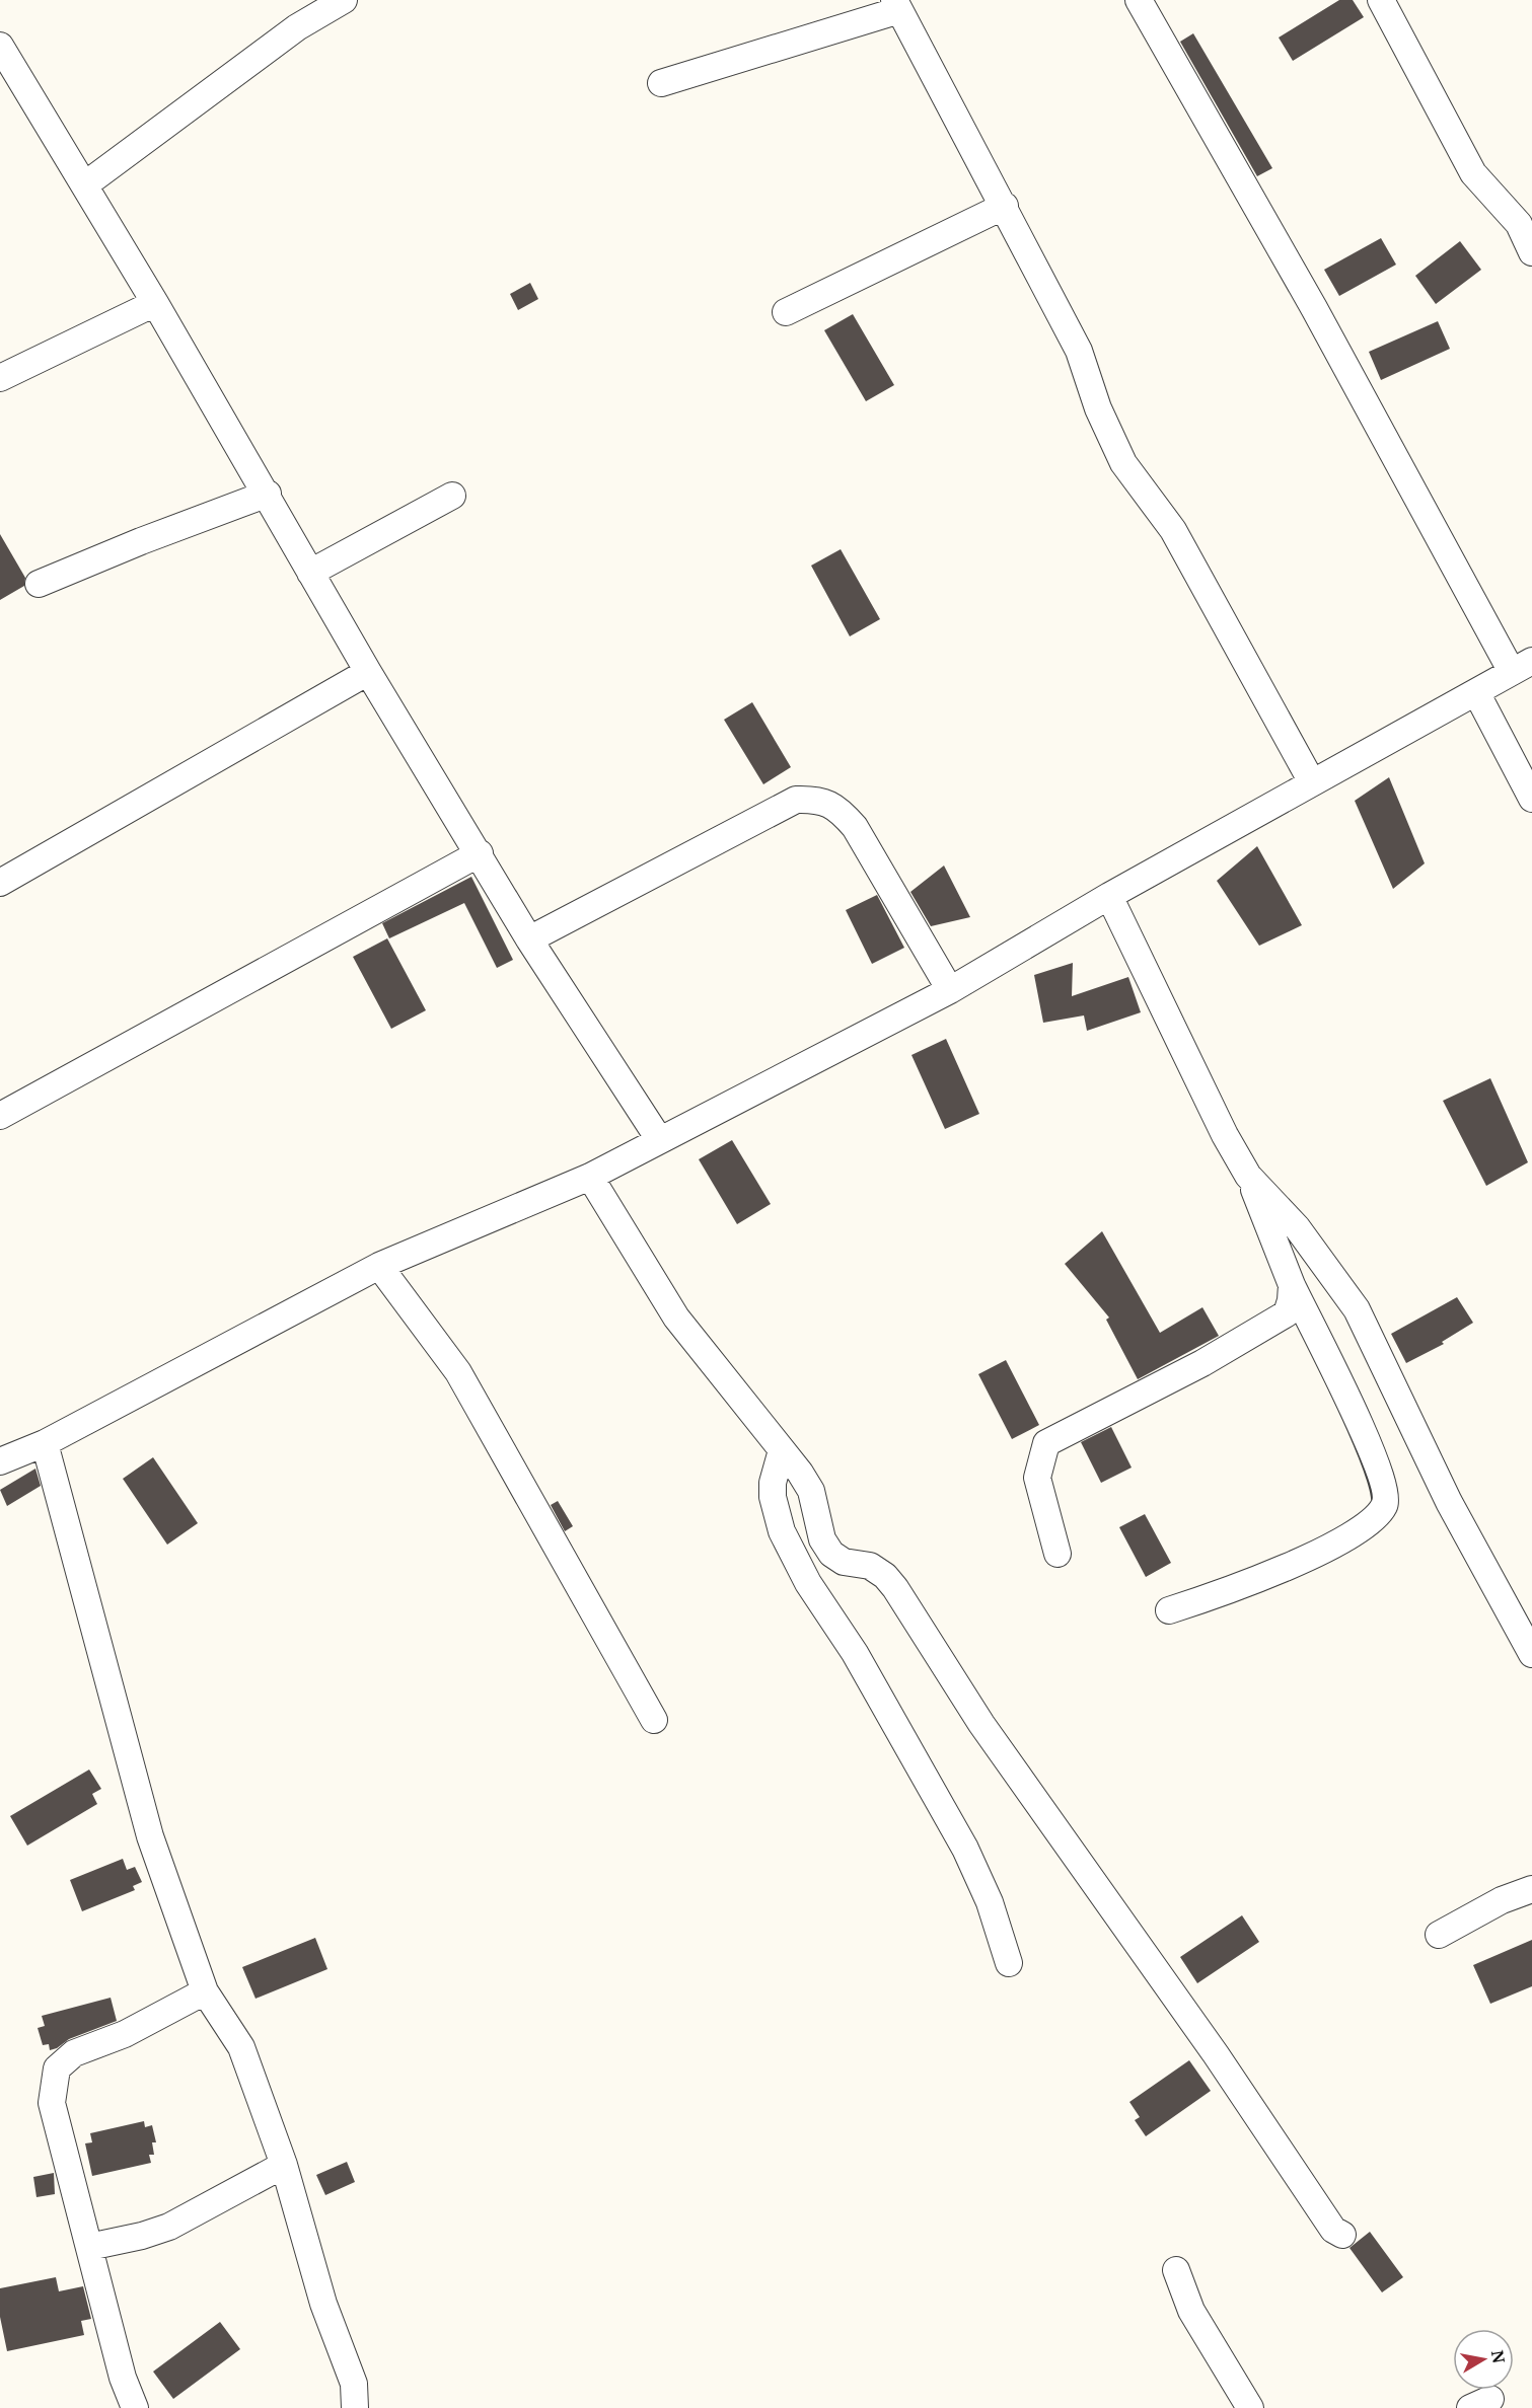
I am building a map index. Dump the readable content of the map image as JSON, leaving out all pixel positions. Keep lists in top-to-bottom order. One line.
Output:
{"north":"right"}
